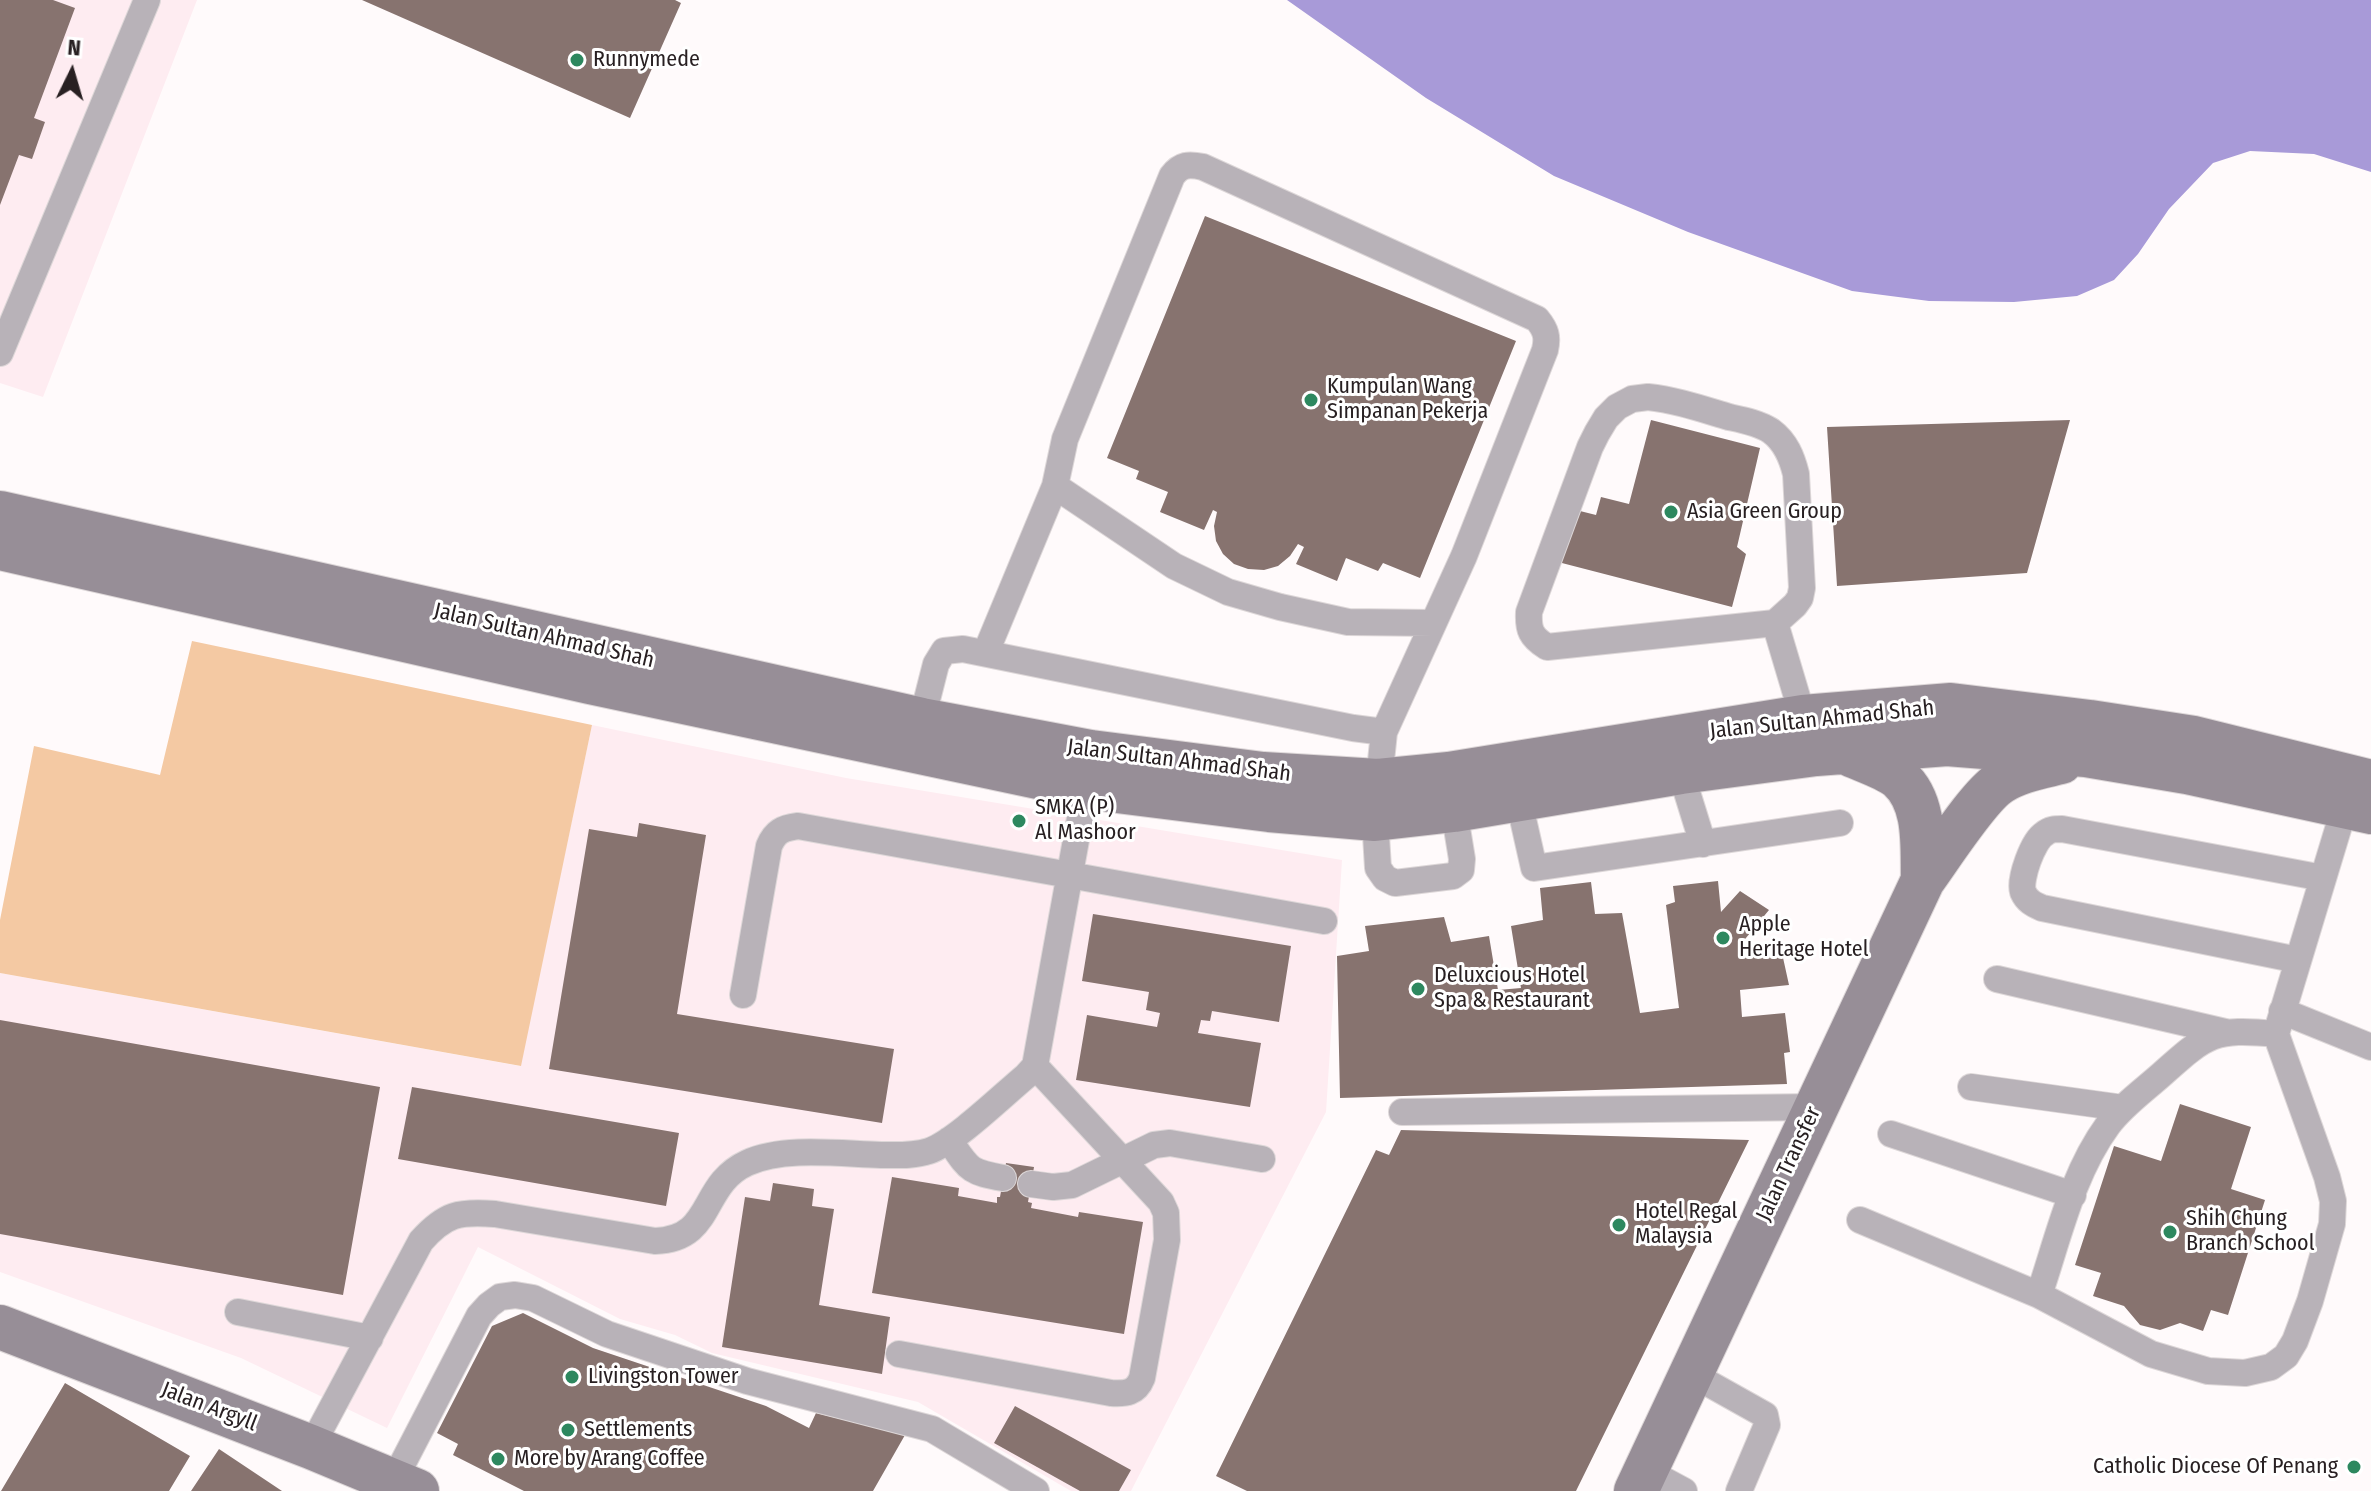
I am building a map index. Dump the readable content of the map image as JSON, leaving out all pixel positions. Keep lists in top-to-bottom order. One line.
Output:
{"streets":{"main road":["Jalan Sultan Ahmad Shah","Jalan Transfer","Jalan Argyll"]},"crossings":[["Jalan Sultan Ahmad Shah","Jalan Transfer"]],"places":["Runnymede","Kumpulan Wang Simpanan Pekerja","Asia Green Group","SMKA (P) Al Mashoor","Apple Heritage Hotel","Deluxcious Hotel Spa & Restaurant","Hotel Regal Malaysia","Shih Chung Branch School","Livingston Tower","Settlements","More by Arang Coffee","Catholic Diocese Of Penang"],"north":"top"}
